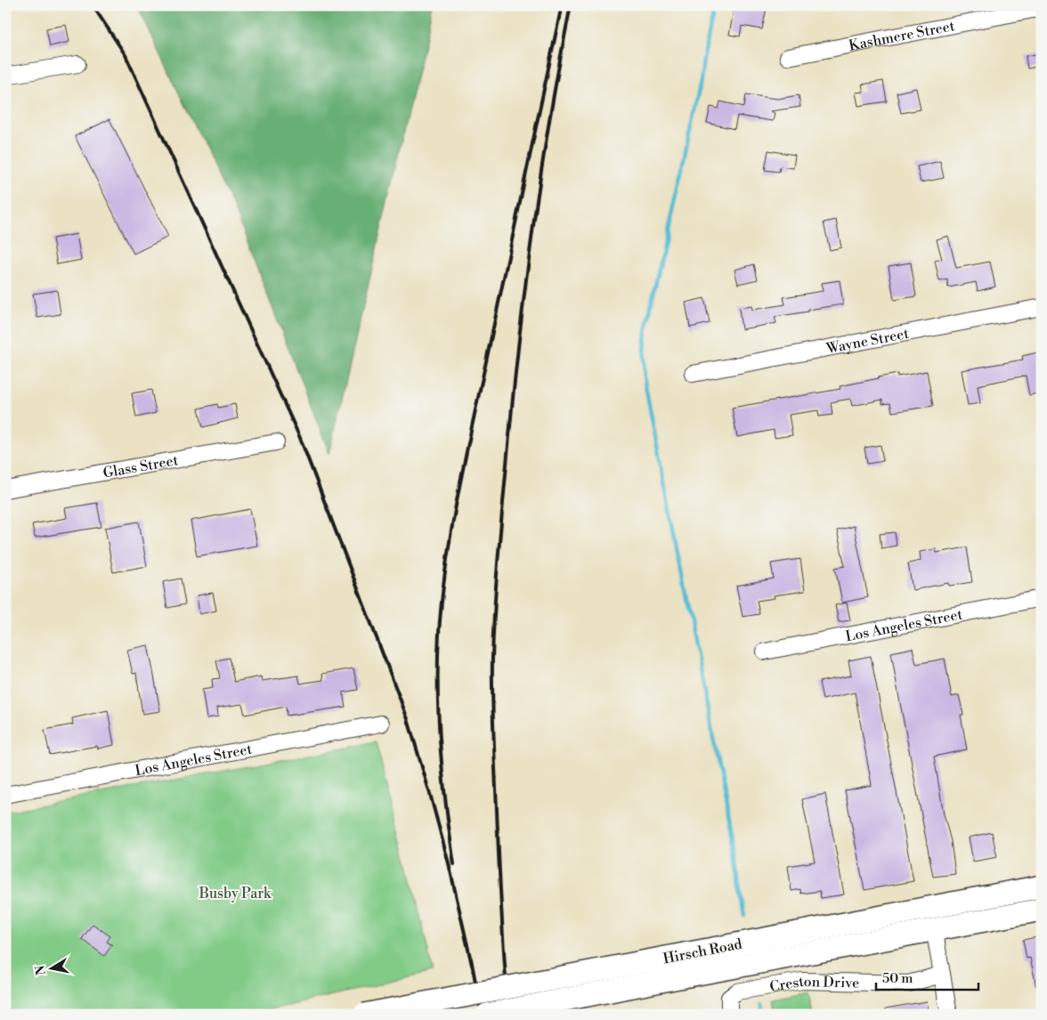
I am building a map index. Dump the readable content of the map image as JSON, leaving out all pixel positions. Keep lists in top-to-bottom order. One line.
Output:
{"streets":{"main road":["Hirsch Road"],"street":["Kashmere Street","Wayne Street","Glass Street","Los Angeles Street","Creston Drive"]},"parks":["Busby Park"],"scale_bar":"50 m","north":"left"}
